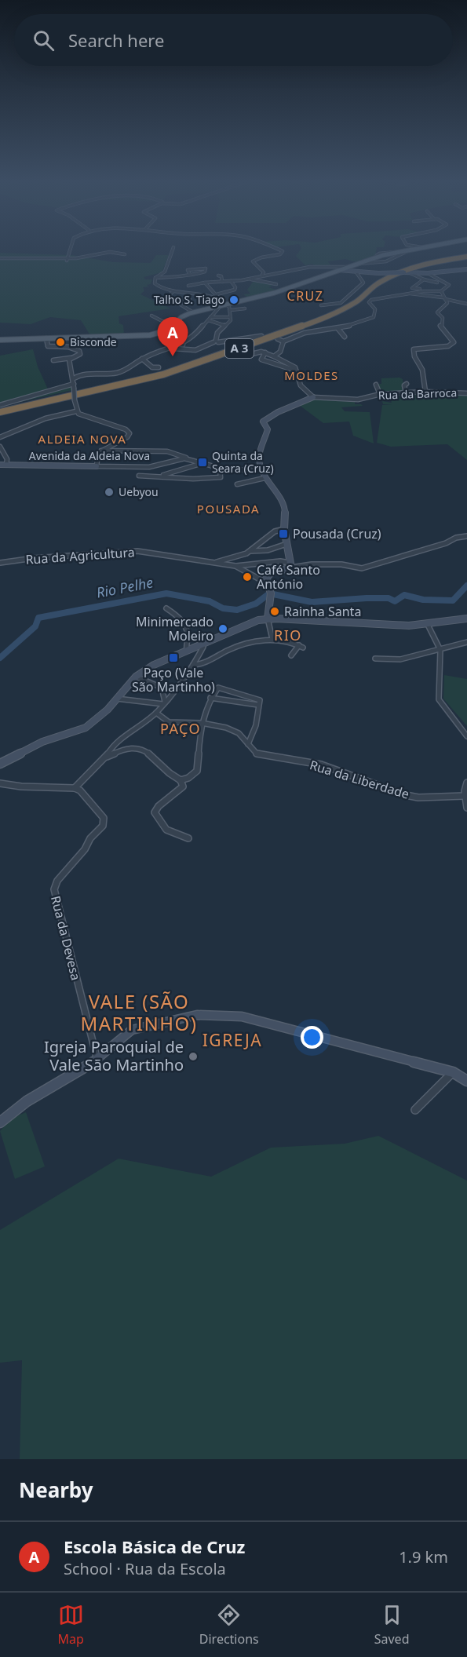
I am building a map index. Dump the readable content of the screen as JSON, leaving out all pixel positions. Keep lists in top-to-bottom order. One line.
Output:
{"streets":{"highway":["A 3"],"street":["Rua da Barroca","Avenida da Aldeia Nova","Rua da Agricultura","Rua da Liberdade","Rua da Devesa"]},"districts":["CRUZ","MOLDES","ALDEIA NOVA","POUSADA","RIO","PAÇO","VALE (SÃO MARTINHO)","IGREJA"],"water":["Rio Pelhe"],"places":{"other":["Talho S. Tiago","Bisconde","Uebyou","Café Santo António","Rainha Santa","Minimercado Moleiro","Igreja Paroquial de Vale São Martinho"],"transit":["Quinta da Seara (Cruz)","Pousada (Cruz)","Paço (Vale São Martinho)"]},"page":{"search":"Search here","pins":"A","heading":"Nearby","list":[{"mark":"A","name":"Escola Básica de Cruz","note":"School · Rua da Escola","value":"1.9 km"}],"nav":["Map","Directions","Saved"]}}
